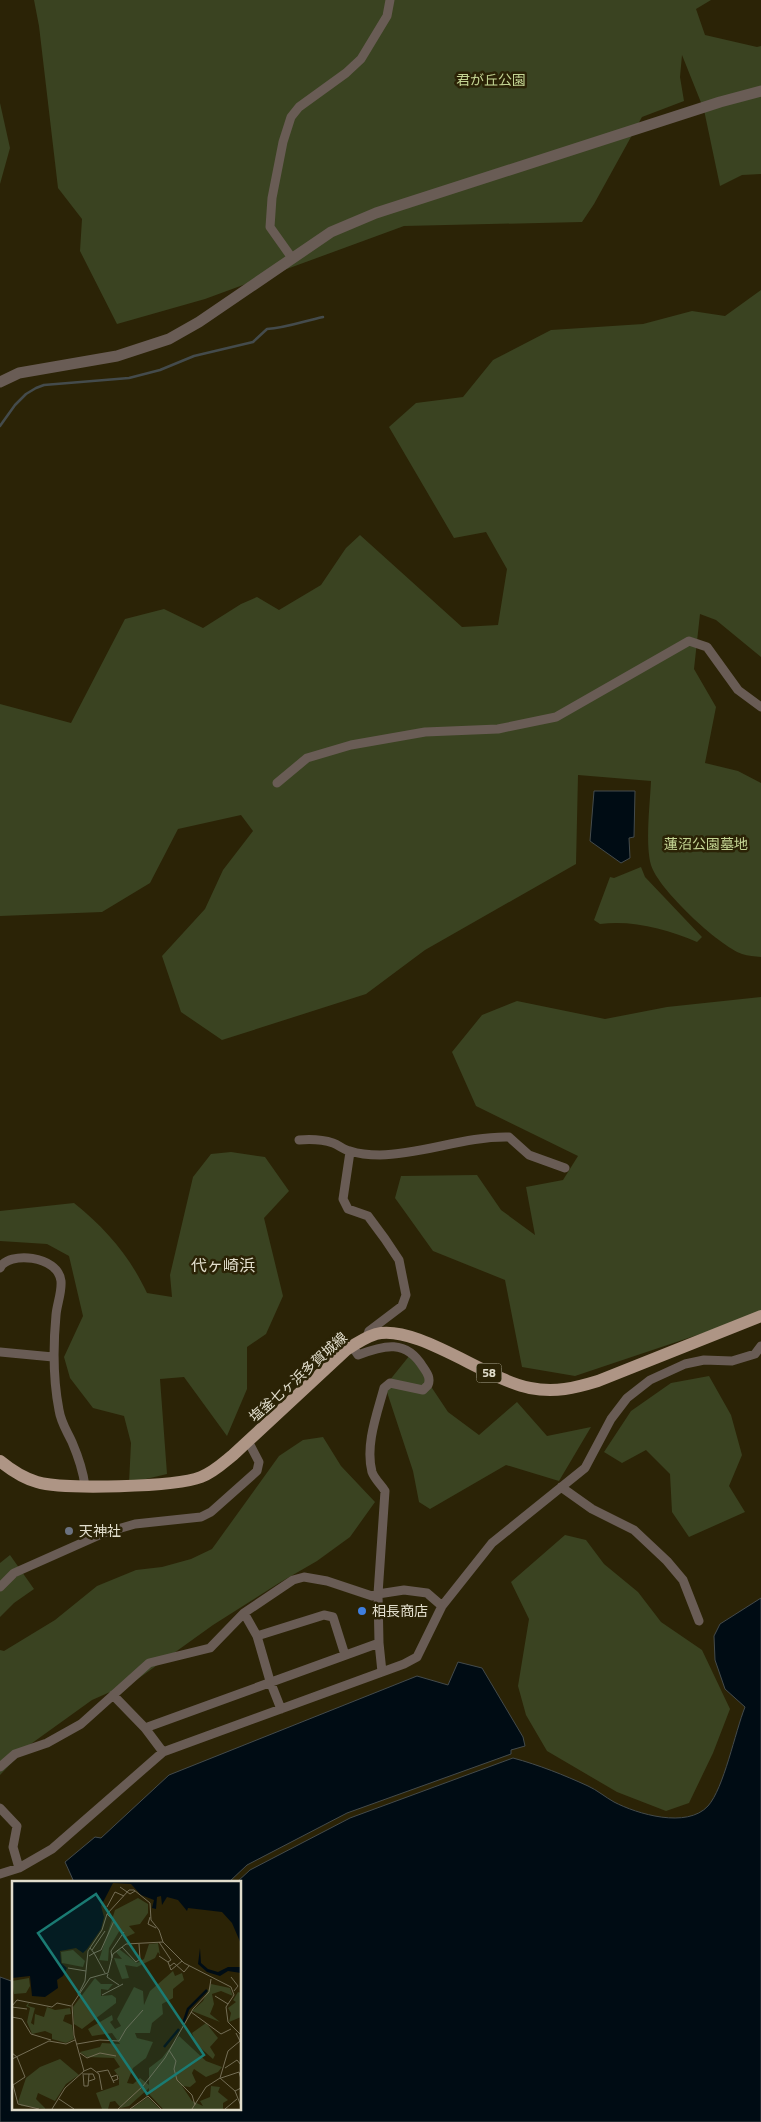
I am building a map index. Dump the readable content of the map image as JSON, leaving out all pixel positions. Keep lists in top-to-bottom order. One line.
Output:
{"streets":{"main road":["58","塩釜七ヶ浜多賀城線"]},"districts":["代ヶ崎浜"],"parks":["君が丘公園","蓮沼公園墓地"],"places":["天神社","相長商店"]}
